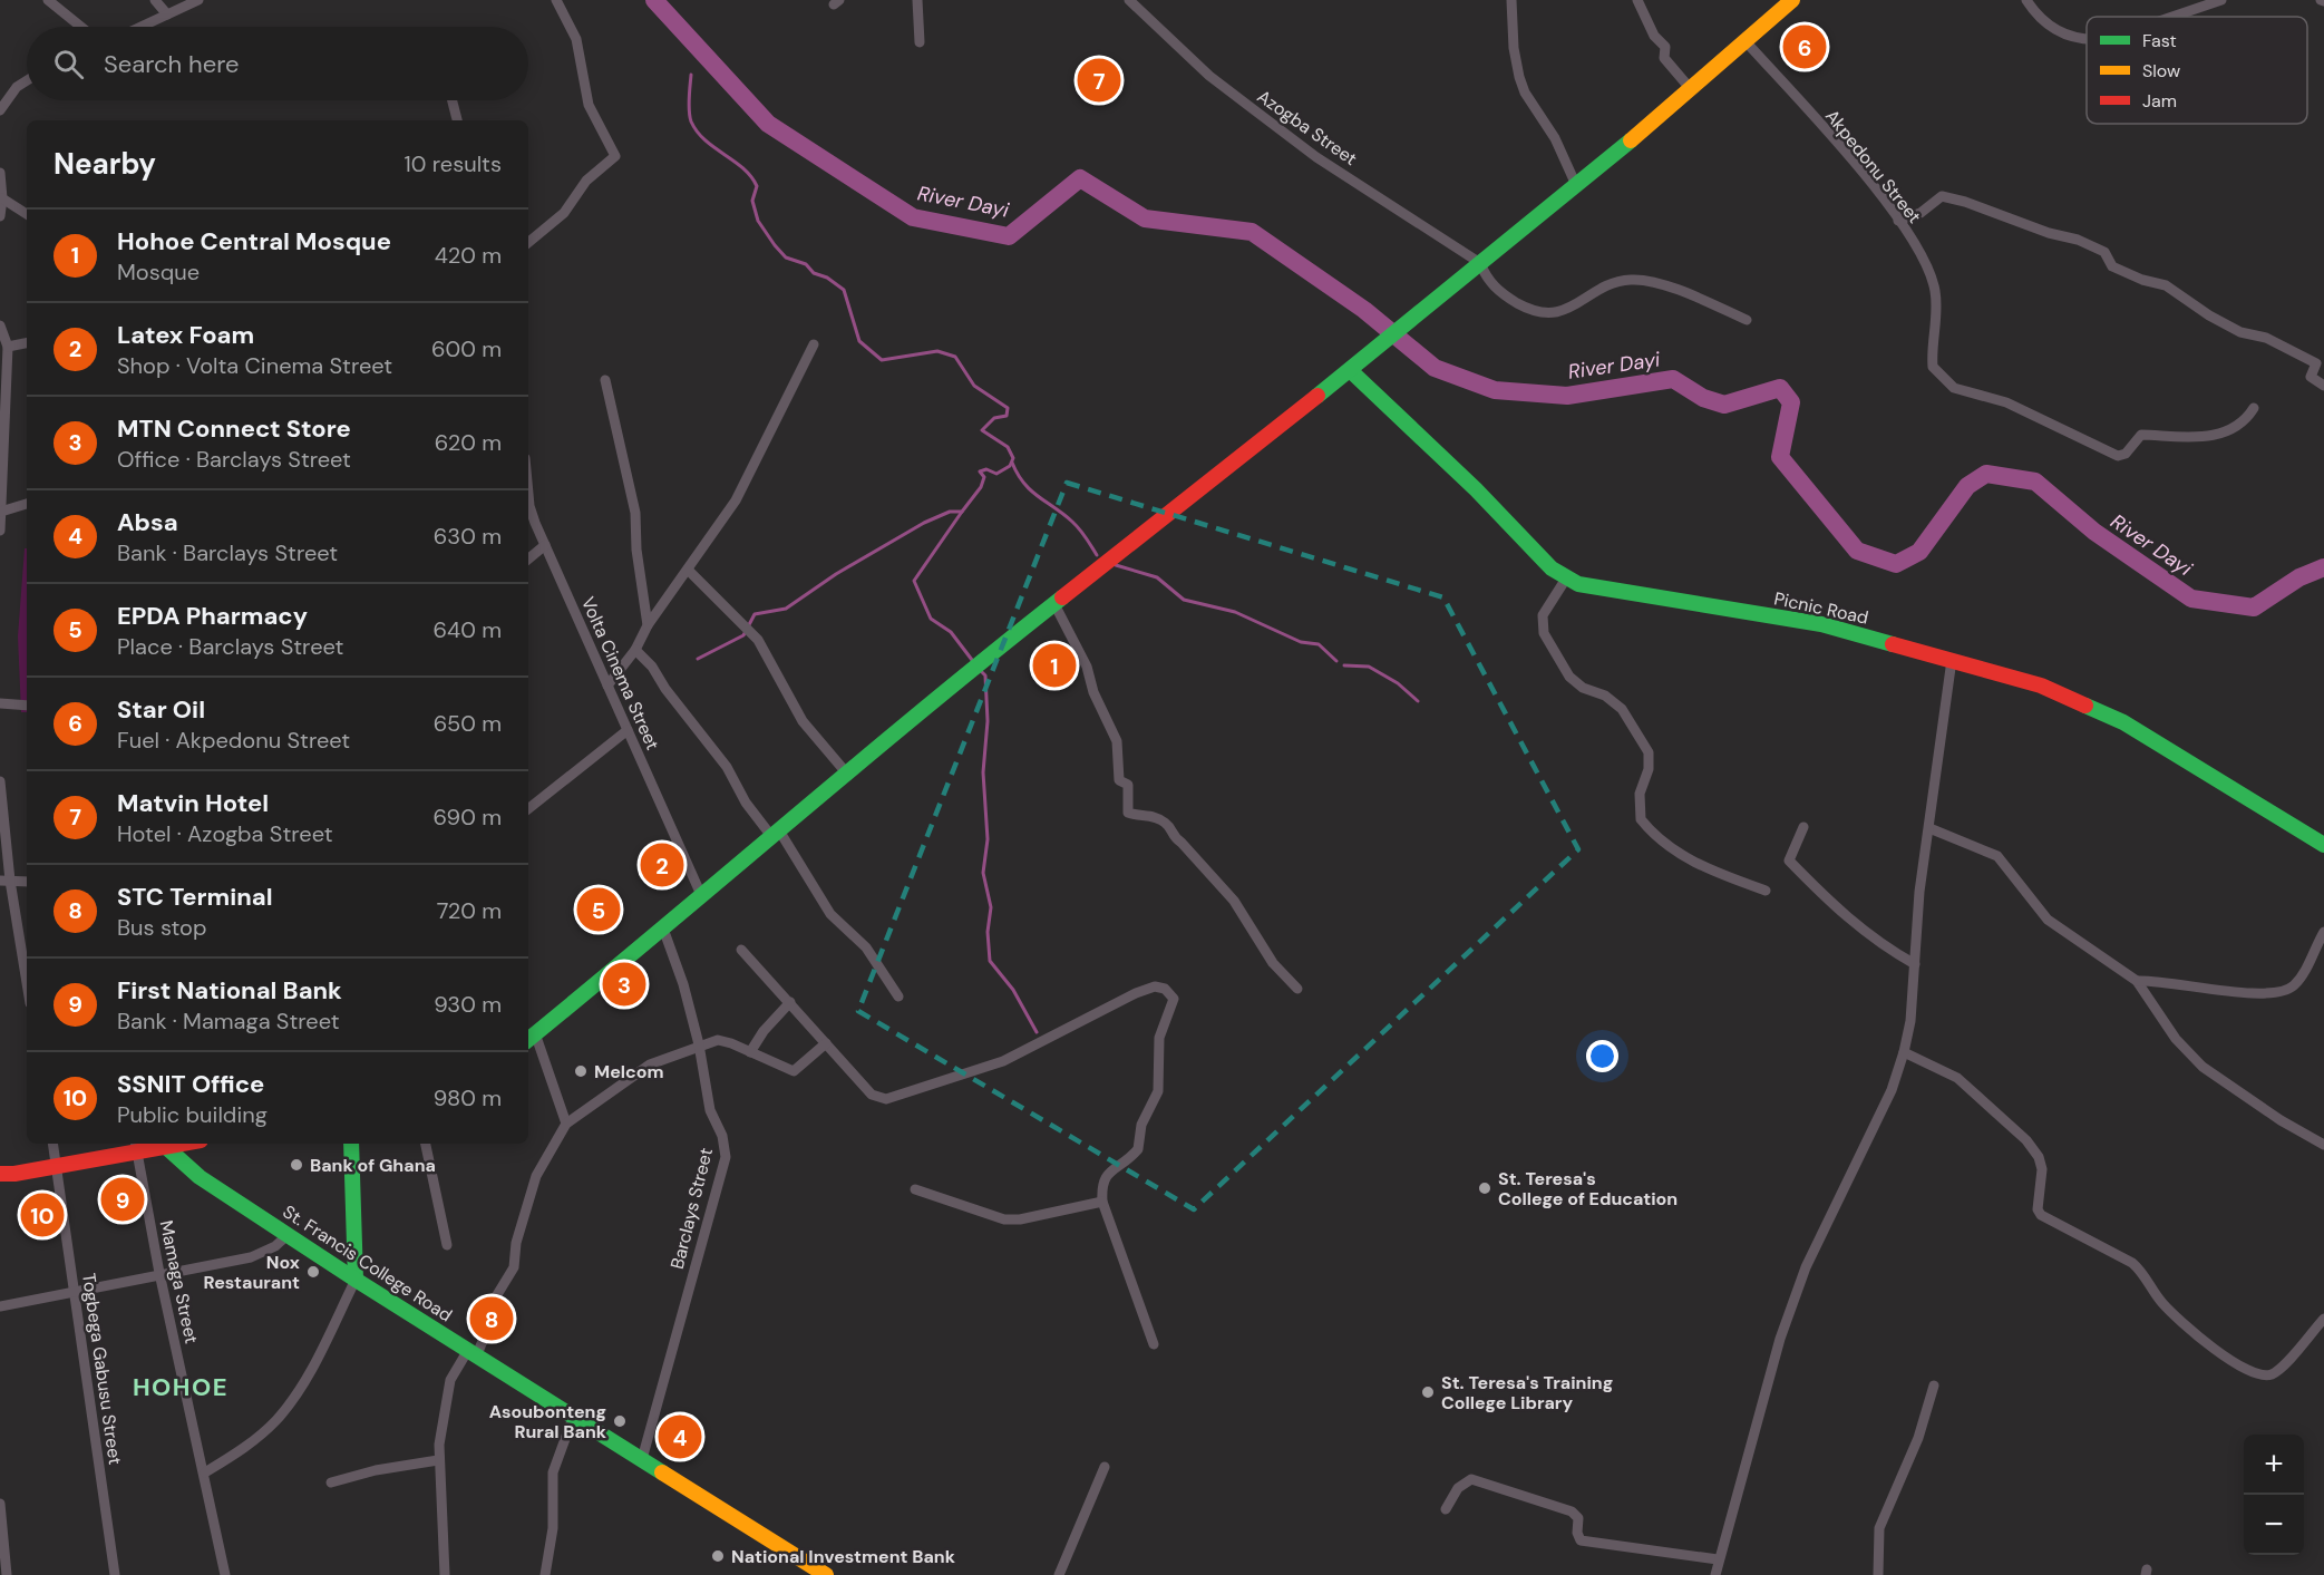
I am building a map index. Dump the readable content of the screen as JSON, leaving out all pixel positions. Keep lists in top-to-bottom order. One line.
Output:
{"streets":{"main road":["Picnic Road","St. Francis College Road"],"street":["Azogba Street","Akpedonu Street","Volta Cinema Street","Barclays Street","Mamaga Street","Togbega Gabusu Street"]},"crossings":[["Barclays Street","St. Francis College Road"]],"districts":["HOHOE"],"water":["River Dayi"],"places":["Melcom","Bank of Ghana","St. Teresa's College of Education","Nox Restaurant","St. Teresa's Training College Library","Asoubonteng Rural Bank","National Investment Bank"],"legend":["Fast","Slow","Jam"],"page":{"pins":["6","7","1","2","5","3","9","10","8","4"],"search":"Search here","heading":["Nearby","10 results"],"list":[{"mark":"1","name":"Hohoe Central Mosque","note":"Mosque","value":"420 m"},{"mark":"2","name":"Latex Foam","note":"Shop · Volta Cinema Street","value":"600 m"},{"mark":"3","name":"MTN Connect Store","note":"Office · Barclays Street","value":"620 m"},{"mark":"4","name":"Absa","note":"Bank · Barclays Street","value":"630 m"},{"mark":"5","name":"EPDA Pharmacy","note":"Place · Barclays Street","value":"640 m"},{"mark":"6","name":"Star Oil","note":"Fuel · Akpedonu Street","value":"650 m"},{"mark":"7","name":"Matvin Hotel","note":"Hotel · Azogba Street","value":"690 m"},{"mark":"8","name":"STC Terminal","note":"Bus stop","value":"720 m"},{"mark":"9","name":"First National Bank","note":"Bank · Mamaga Street","value":"930 m"},{"mark":"10","name":"SSNIT Office","note":"Public building","value":"980 m"}],"map_buttons":["+","−"]}}
